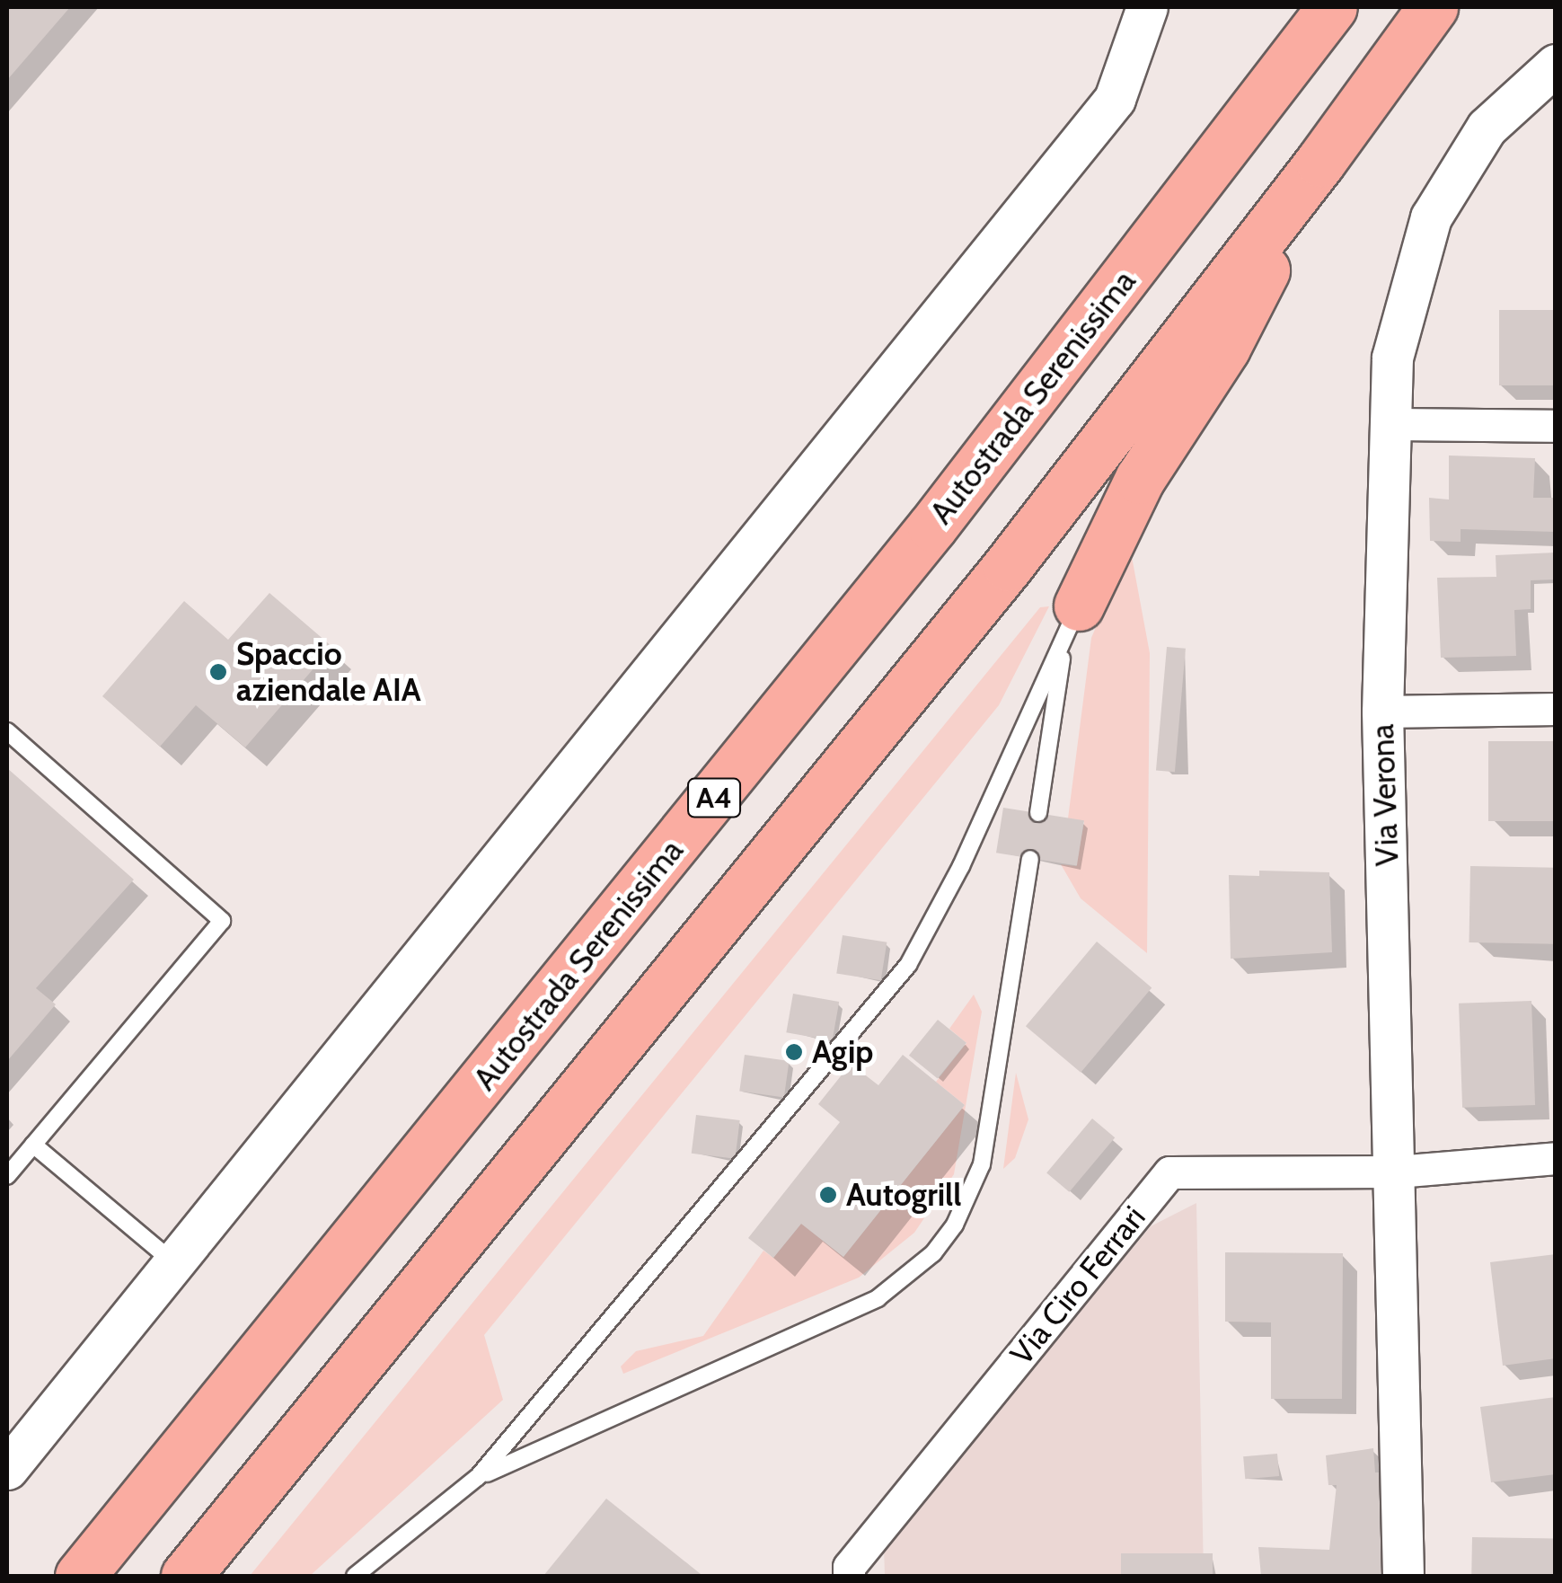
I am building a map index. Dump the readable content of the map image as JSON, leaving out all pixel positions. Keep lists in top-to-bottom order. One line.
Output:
{"streets":{"highway":["Autostrada Serenissima","A4"],"street":["Via Verona","Via Ciro Ferrari"]},"crossings":[["Via Verona","Via Ciro Ferrari"]],"places":["Spaccio aziendale AIA","Agip","Autogrill"]}
